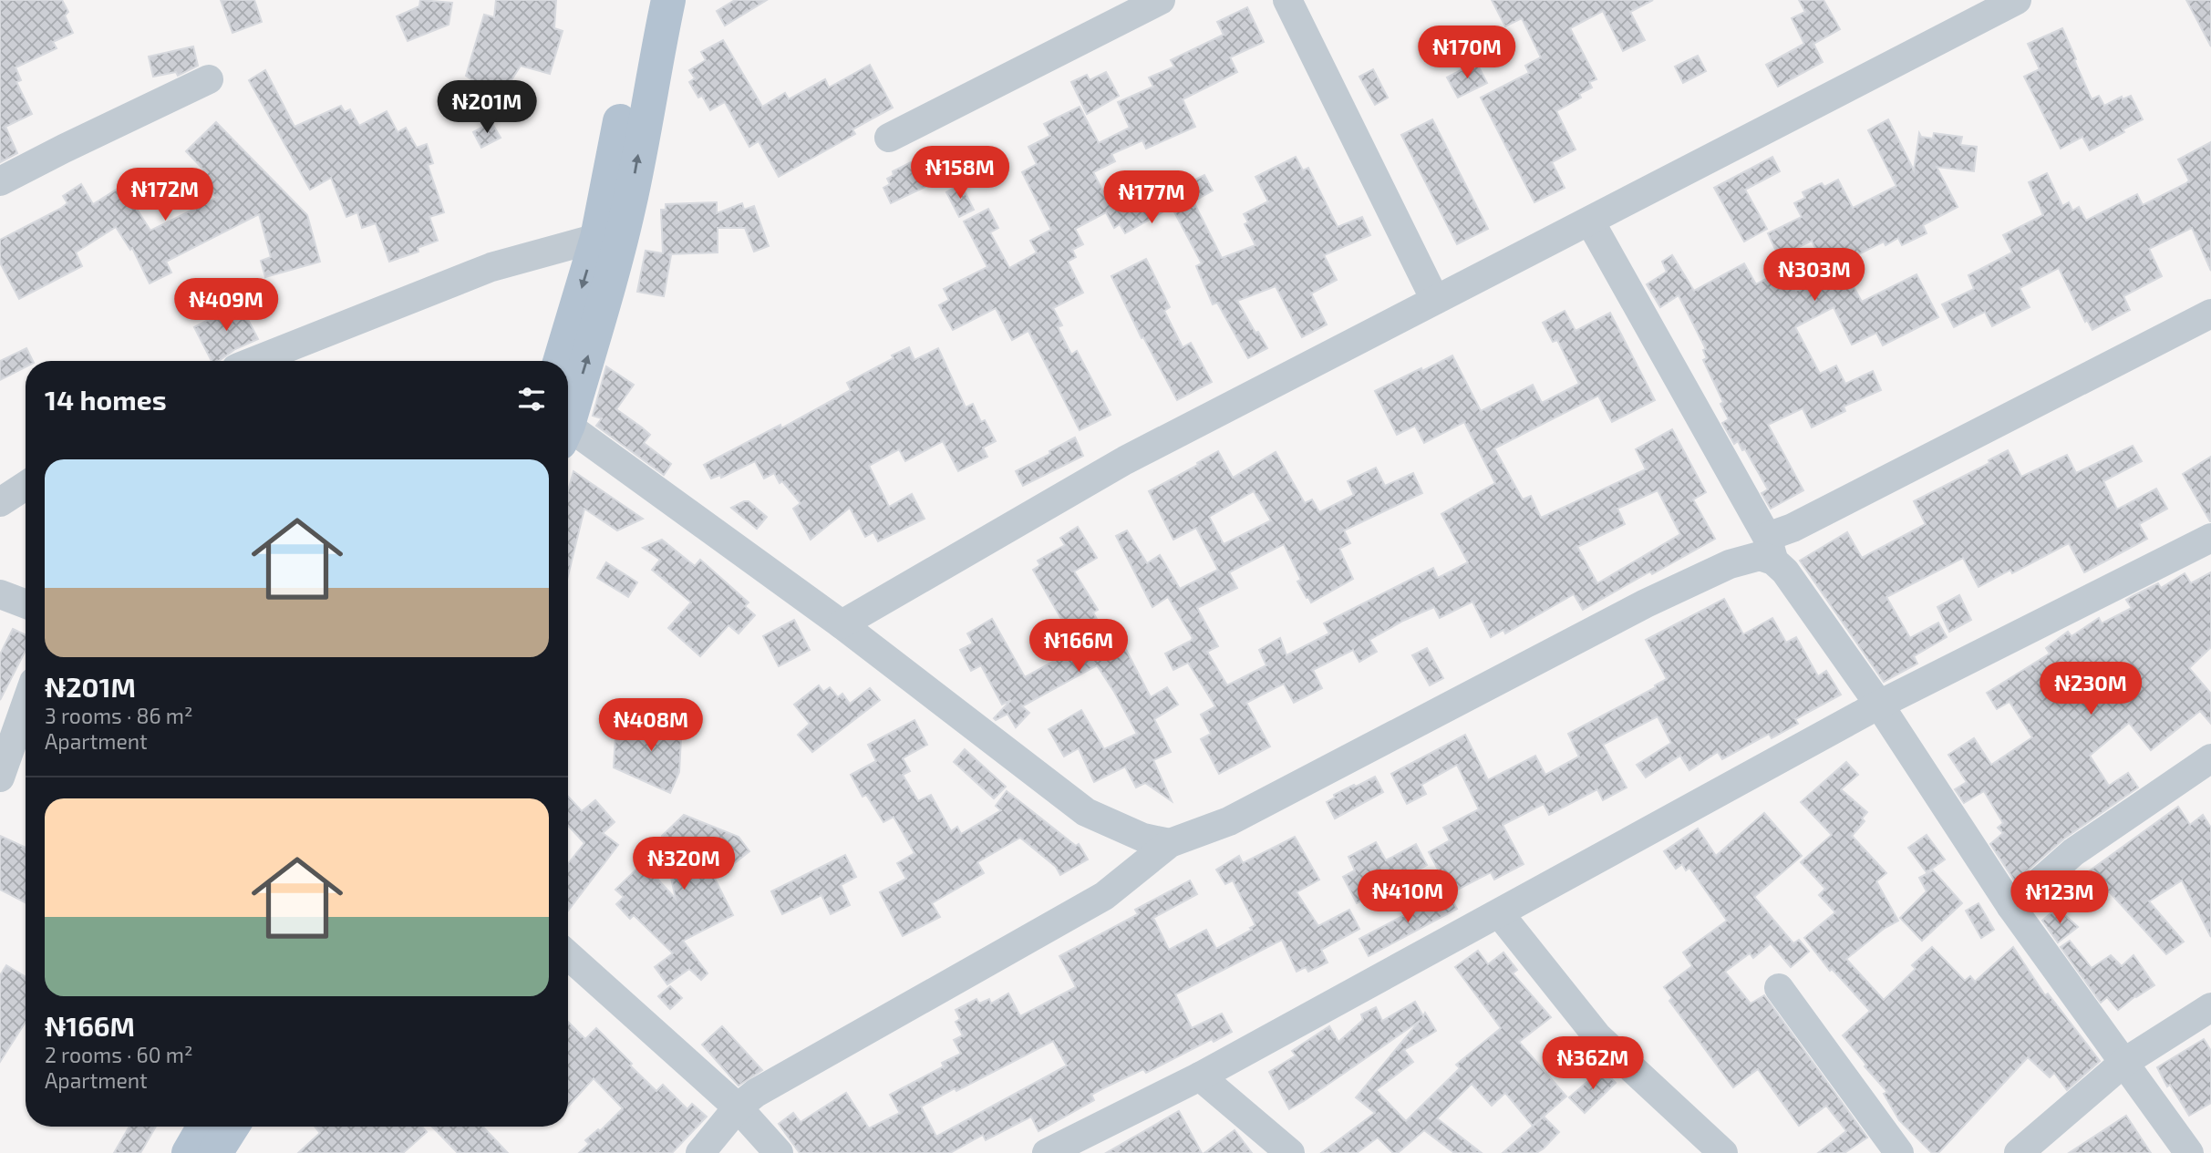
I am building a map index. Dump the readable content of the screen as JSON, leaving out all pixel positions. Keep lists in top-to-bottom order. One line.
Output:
{"page":{"price":["₦170M","₦201M","₦158M","₦172M","₦177M","₦303M","₦409M","₦166M","₦230M","₦408M","₦320M","₦410M","₦123M","₦362M"],"heading":"14 homes","list":[{"name":"₦201M","note":"3 rooms · 86 m² · Apartment"},{"name":"₦166M","note":"2 rooms · 60 m² · Apartment"}]}}
